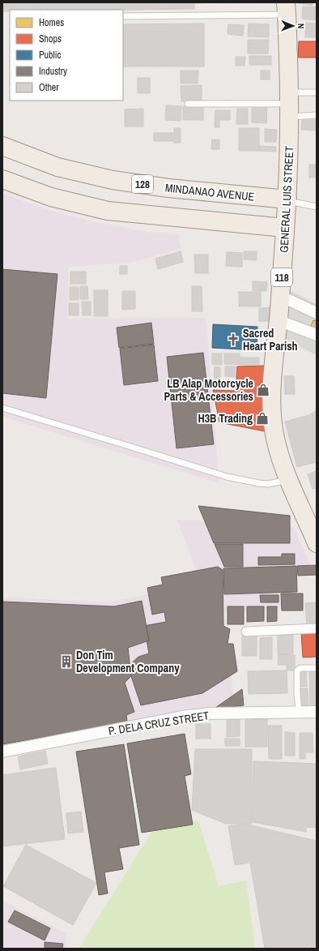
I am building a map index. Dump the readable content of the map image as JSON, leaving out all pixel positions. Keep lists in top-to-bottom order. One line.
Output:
{"streets":{"main road":["128","MINDANAO AVENUE","GENERAL LUIS STREET","118"],"street":["P. DELA CRUZ STREET"]},"crossings":[["MINDANAO AVENUE","GENERAL LUIS STREET"]],"places":{"church":["Sacred Heart Parish"],"shop":["LB Alap Motorcycle Parts & Accessories","H3B Trading"],"building":["Don Tim Development Company"]},"legend":["Homes","Shops","Public","Industry","Other"],"north":"right"}
